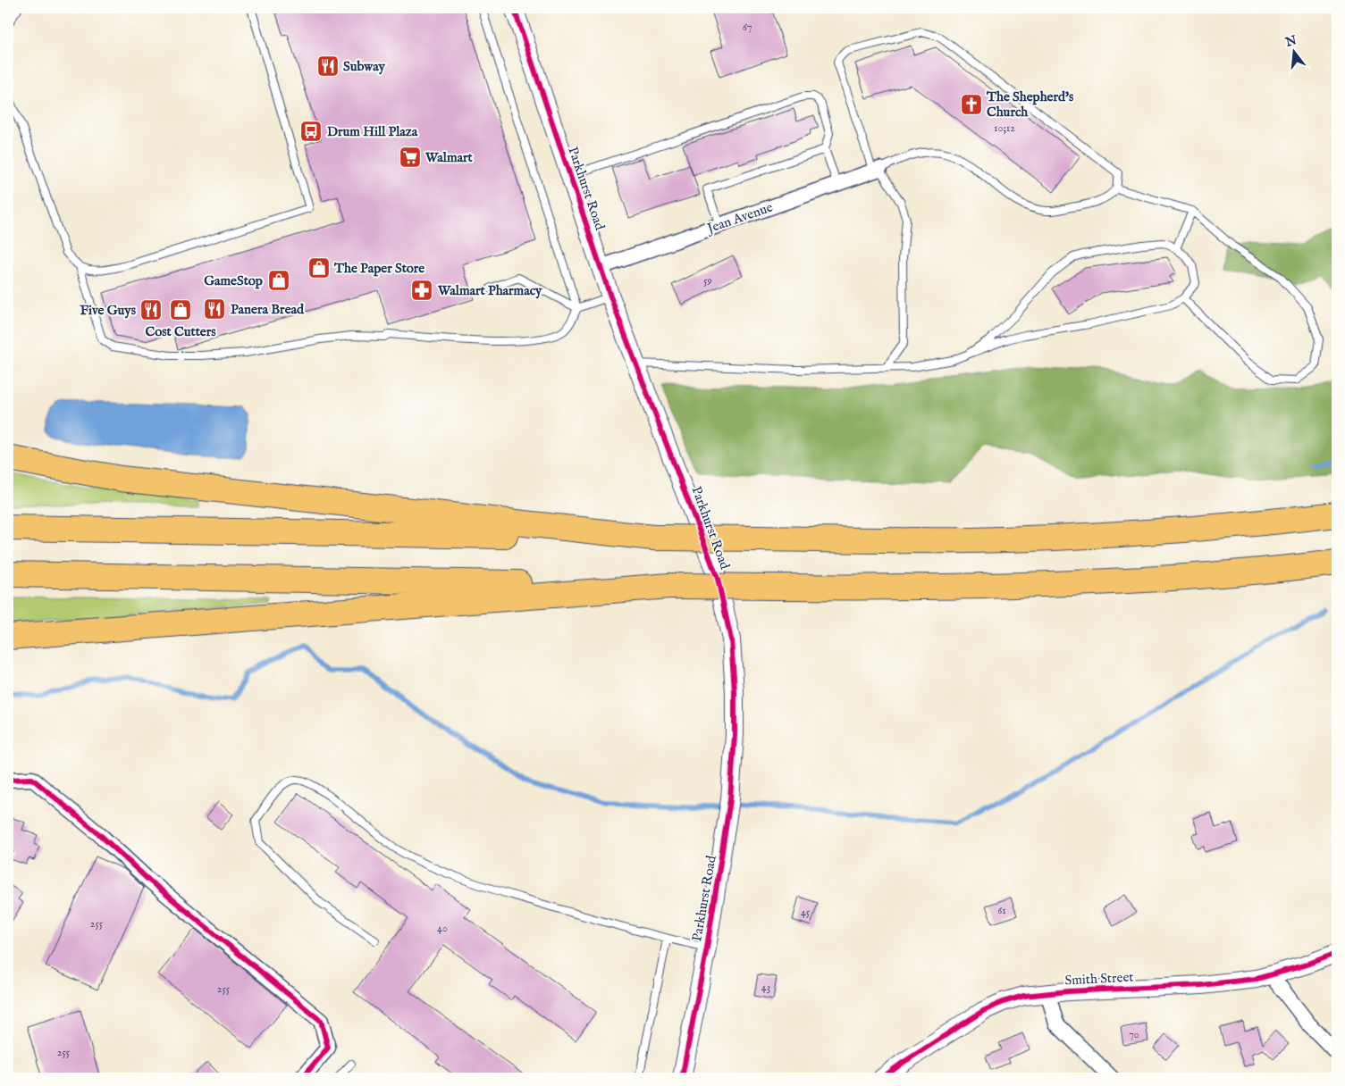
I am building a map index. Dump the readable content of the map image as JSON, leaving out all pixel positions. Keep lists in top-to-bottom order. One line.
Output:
{"streets":{"street":["Parkhurst Road","Jean Avenue","Smith Street"]},"crossings":[["Parkhurst Road","Jean Avenue"]],"places":{"restaurant":["Subway","Panera Bread","Five Guys"],"church":["The Shepherd's Church"],"bus stop":["Drum Hill Plaza"],"supermarket":["Walmart"],"shop":["The Paper Store","GameStop","Cost Cutters"],"pharmacy":["Walmart Pharmacy"]},"house_numbers":["67","10;12","59","61","45","255","40","43","255","70","255"],"north":"top"}
